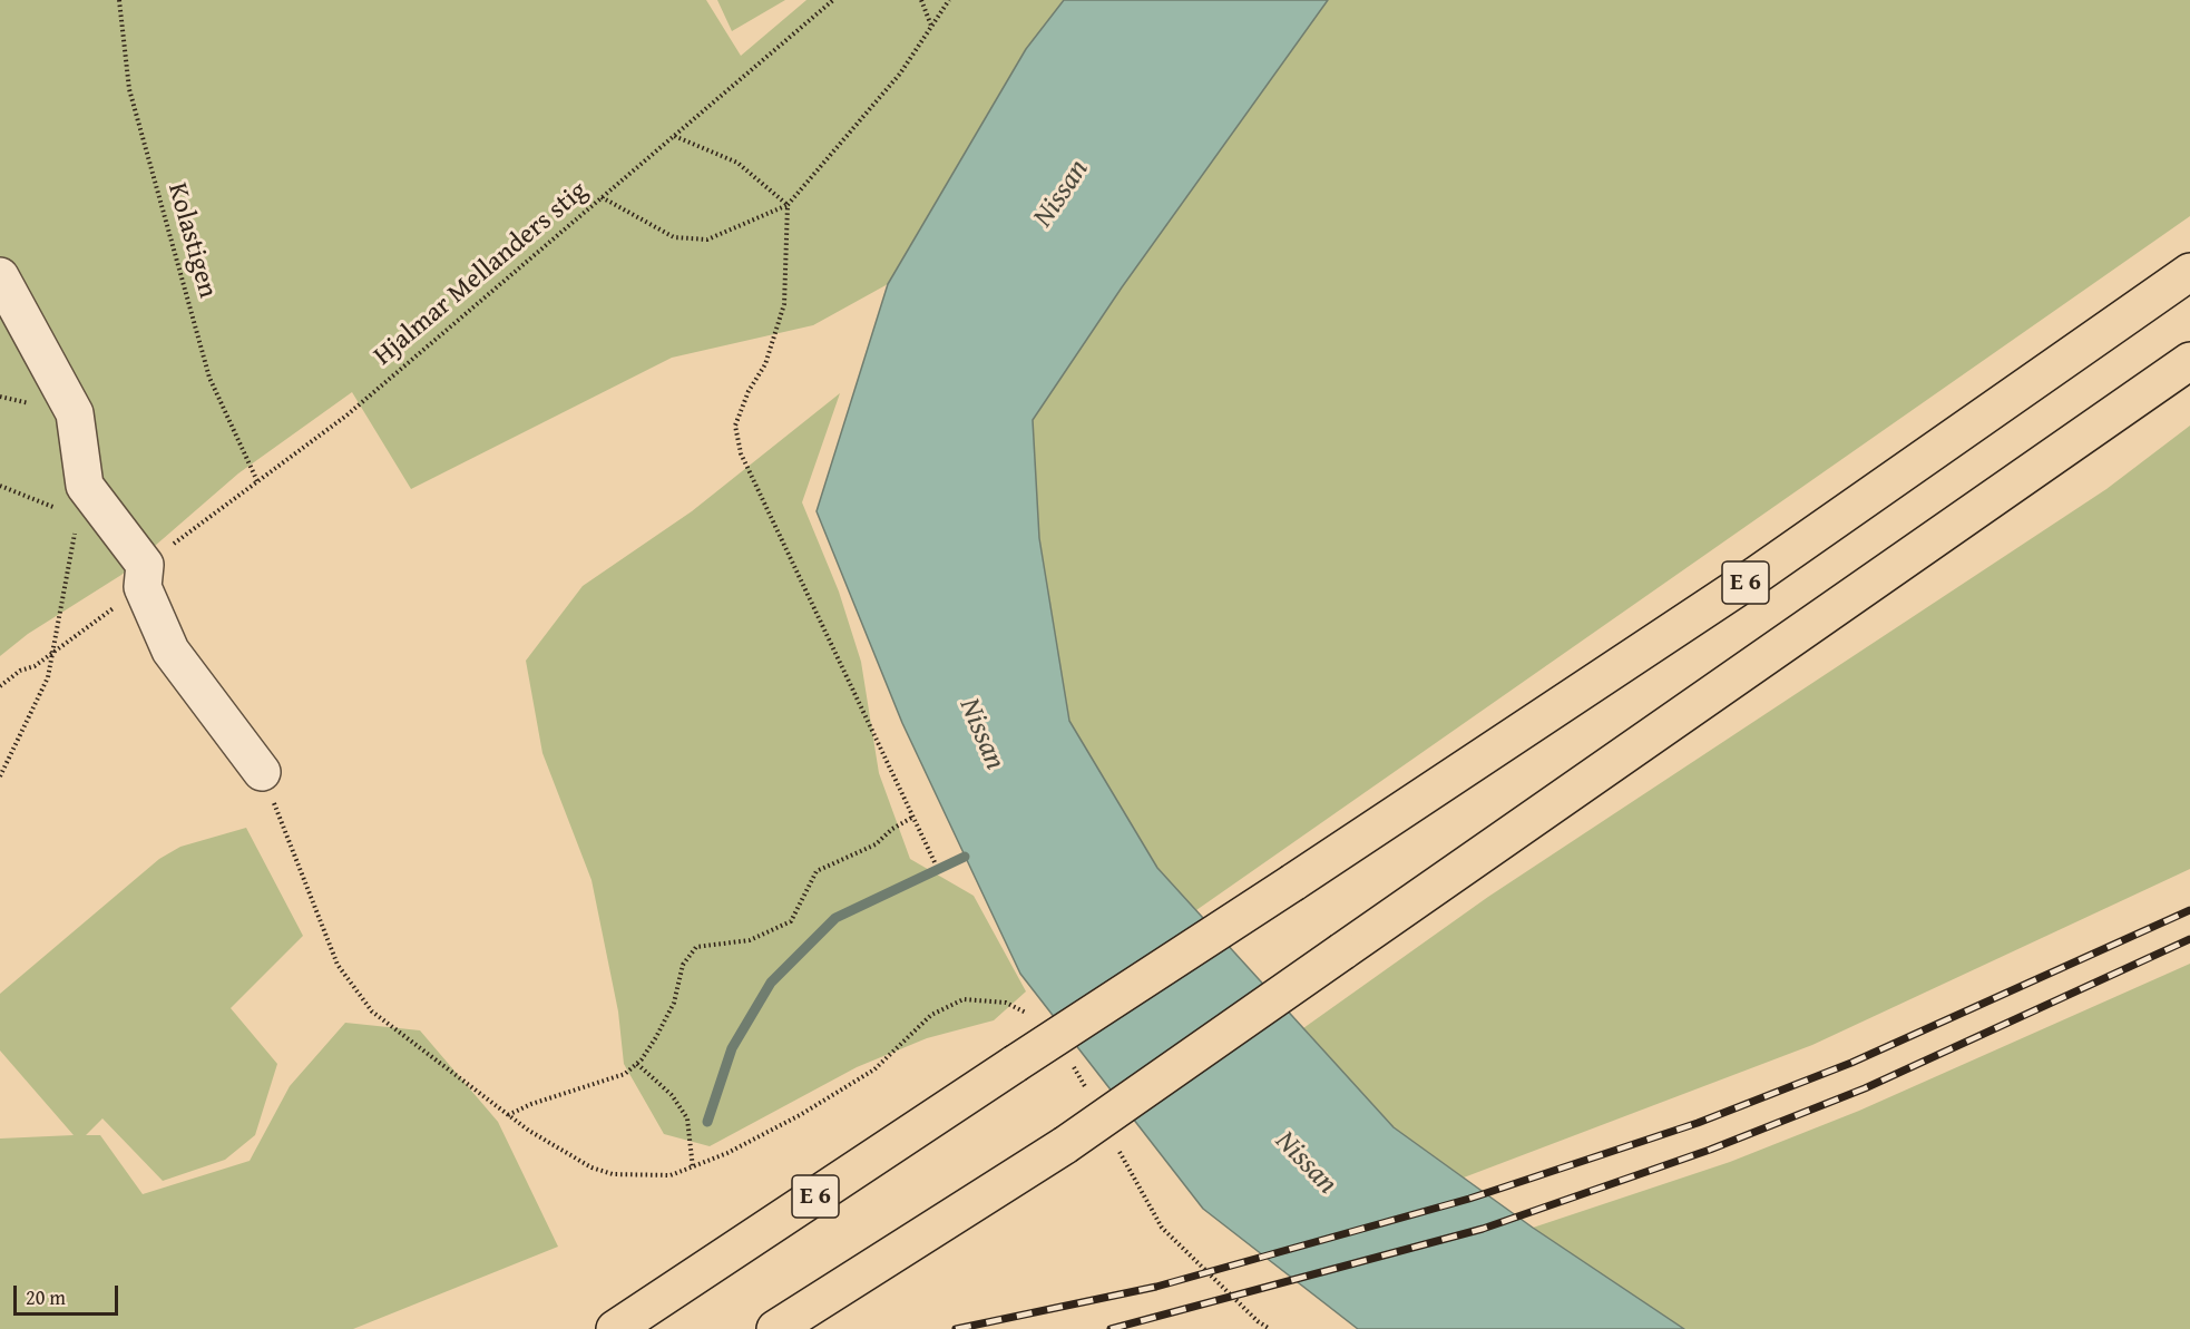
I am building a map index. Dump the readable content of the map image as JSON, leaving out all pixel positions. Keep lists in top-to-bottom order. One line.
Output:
{"streets":{"highway":["E 6"],"path":["Kolastigen","Hjalmar Mellanders stig"]},"crossings":[["Kolastigen","Hjalmar Mellanders stig"]],"water":["Nissan"],"scale_bar":"20 m"}
